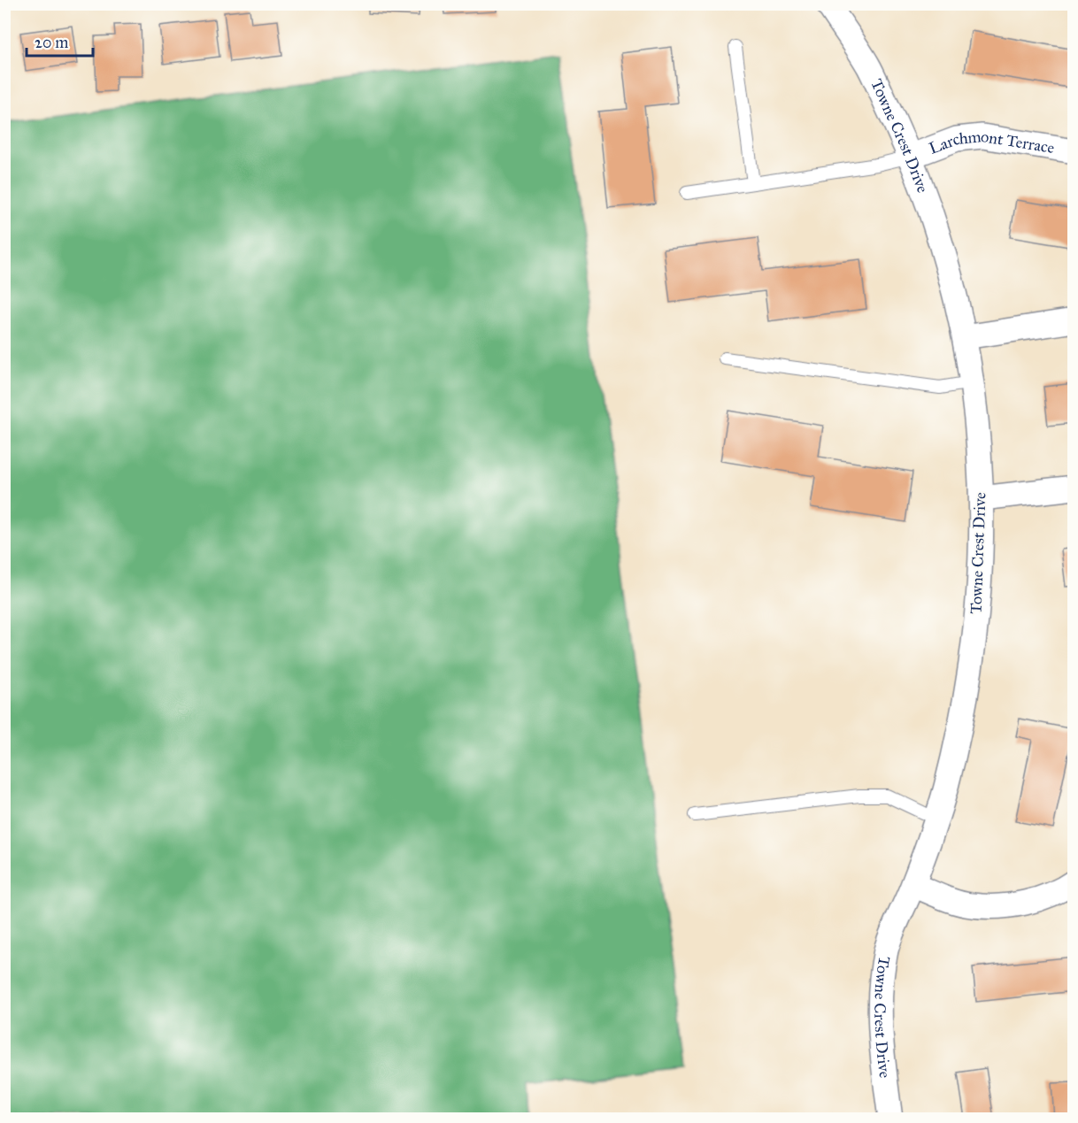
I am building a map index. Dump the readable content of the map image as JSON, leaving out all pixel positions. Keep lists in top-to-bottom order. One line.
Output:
{"streets":{"street":["Towne Crest Drive","Larchmont Terrace"]},"crossings":[["Towne Crest Drive","Larchmont Terrace"]],"scale_bar":"20 m"}
